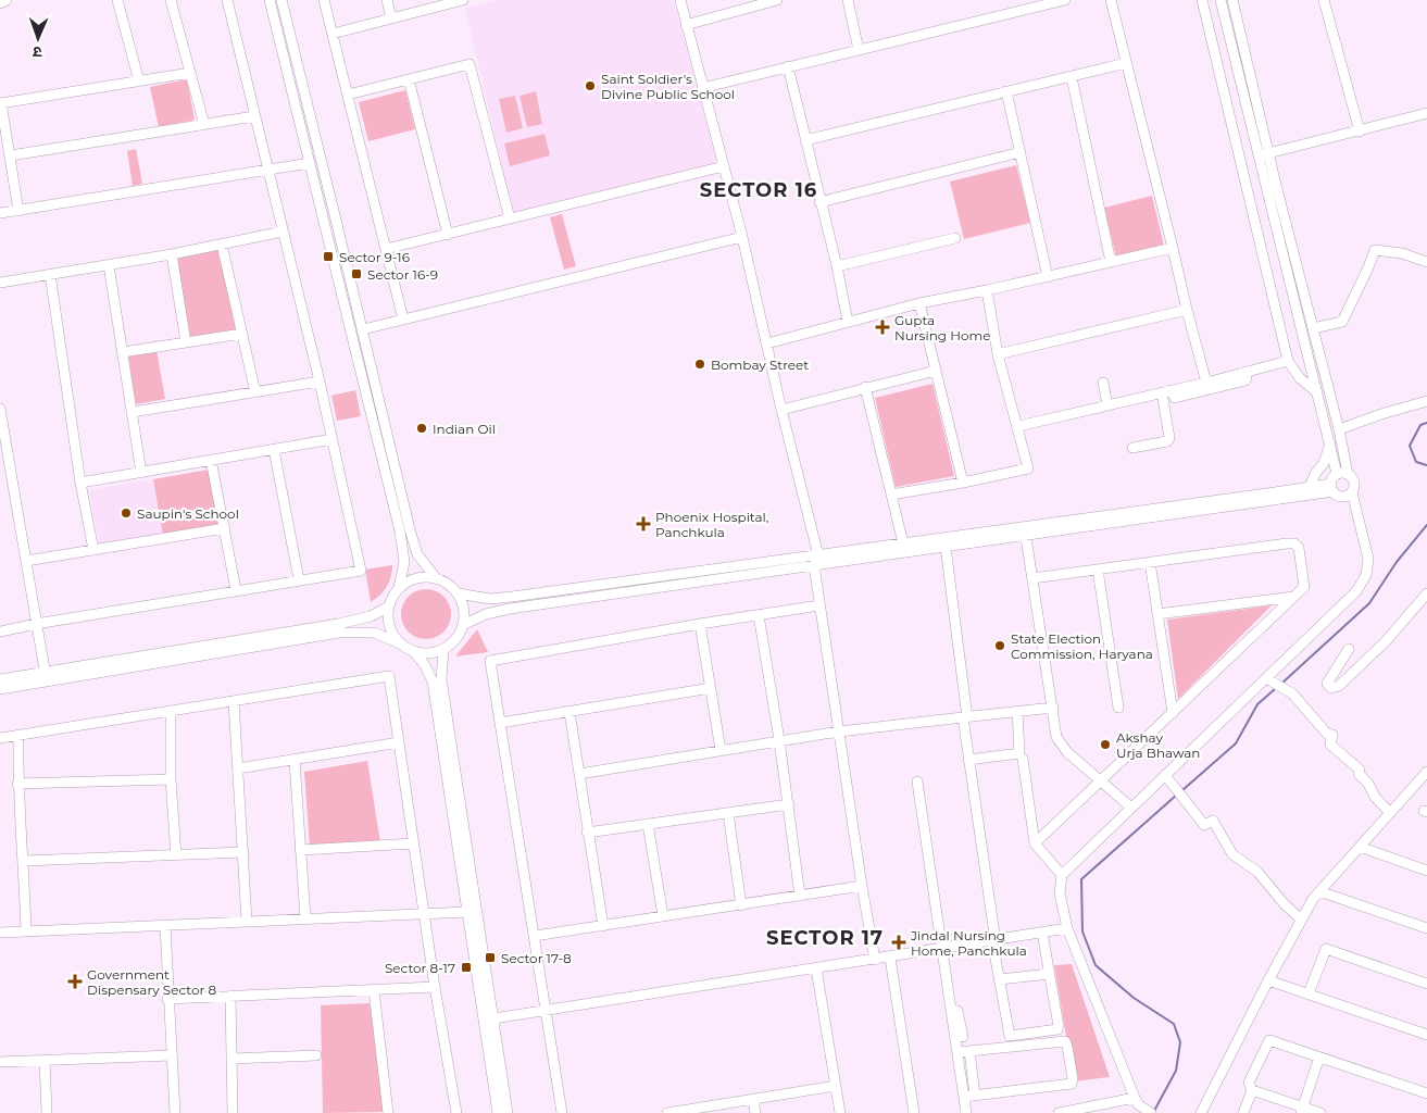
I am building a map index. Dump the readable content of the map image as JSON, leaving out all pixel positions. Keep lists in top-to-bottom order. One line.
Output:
{"districts":["SECTOR 16","SECTOR 17"],"places":{"other":["Saint Soldier’s Divine Public School","Bombay Street","Indian Oil","Saupin's School","State Election Commission, Haryana","Akshay Urja Bhawan"],"transit":["Sector 9-16","Sector 16-9","Sector 17-8","Sector 8-17"],"health":["Gupta Nursing Home","Phoenix Hospital, Panchkula","Jindal Nursing Home, Panchkula","Government Dispensary Sector 8"]},"north":"bottom"}
